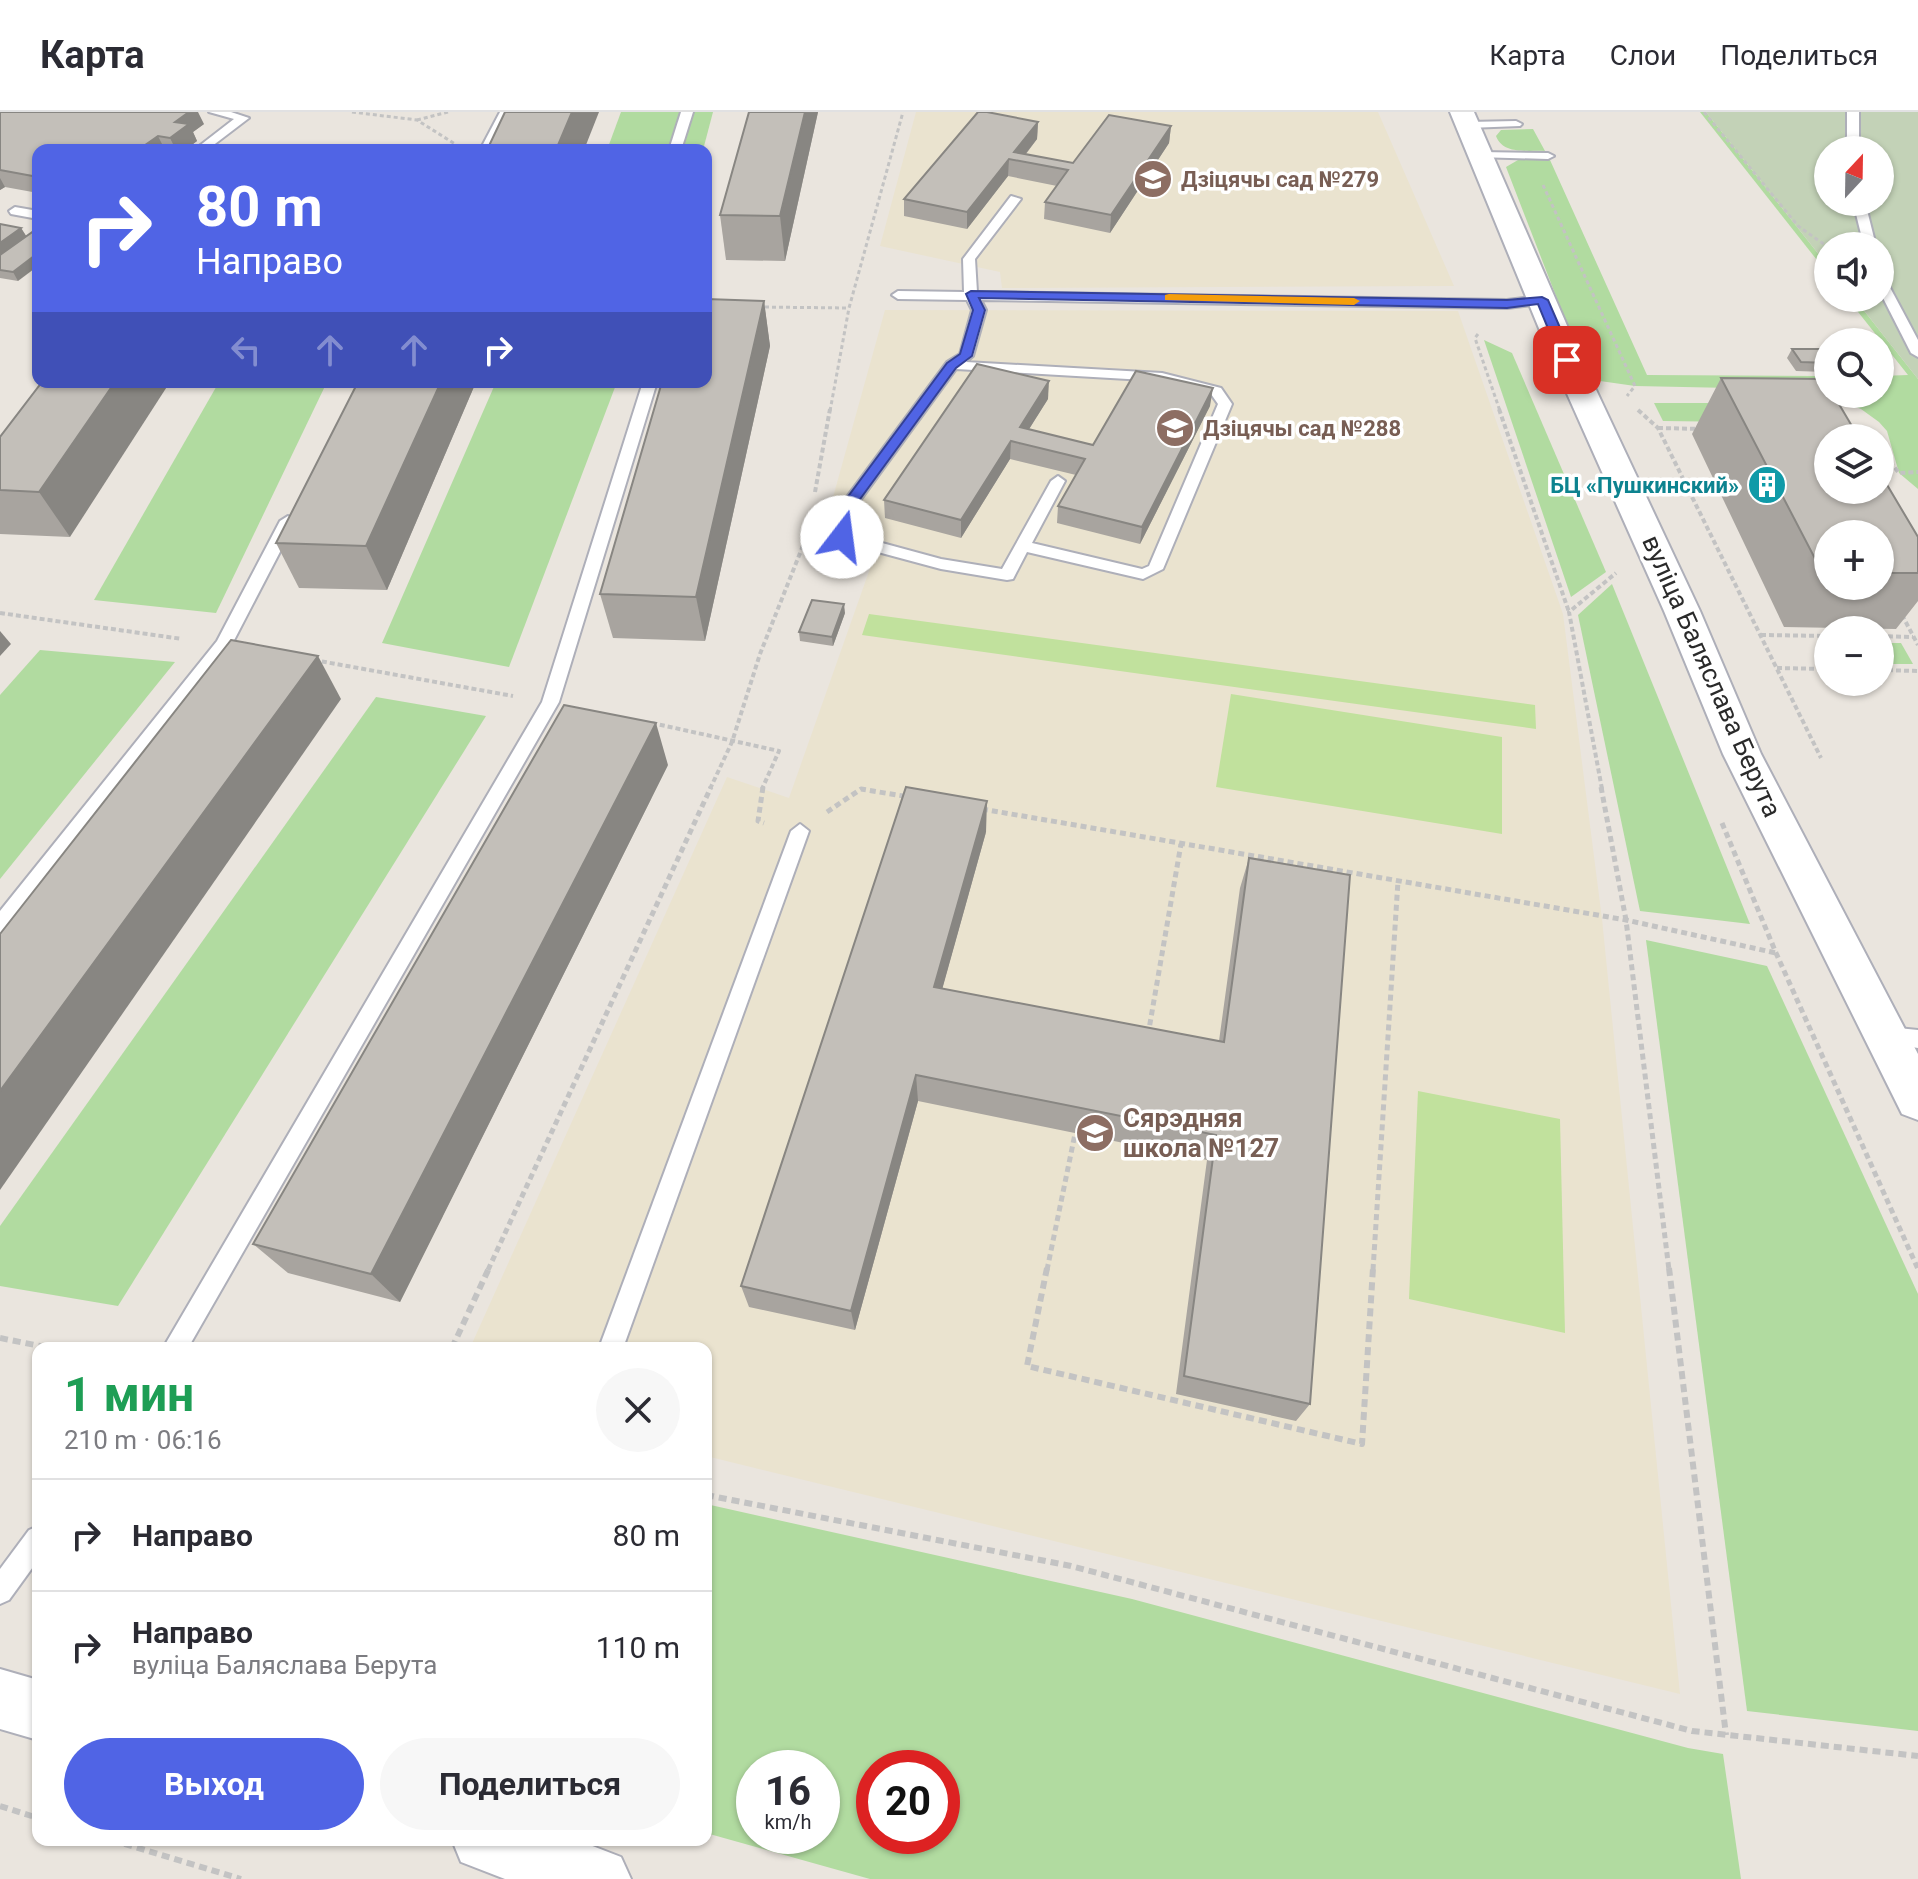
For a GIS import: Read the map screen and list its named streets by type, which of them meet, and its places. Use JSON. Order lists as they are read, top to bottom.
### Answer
{
  "streets": {
    "street": ["вуліца Баляслава Берута"]
  },
  "places": {
    "school or university": ["Дзіцячы сад №279", "Дзіцячы сад №288", "Сярэдняя школа №127"],
    "building": ["БЦ «Пушкинский»"]
  },
  "north": "top",
  "page": {
    "header": "Карта",
    "nav": ["Карта", "Слои", "Поделиться"],
    "map_buttons": ["+", "−"],
    "turn": ["80 m", "Направо"],
    "heading": ["1 мин", "210 m · 06:16"],
    "list": [
      {
        "name": "Направо",
        "value": "80 m"
      },
      {
        "name": "Направо",
        "note": "вуліца Баляслава Берута",
        "value": "110 m"
      }
    ],
    "buttons": ["Выход", "Поделиться"],
    "speed": "16 km/h",
    "limit": "20"
  }
}
